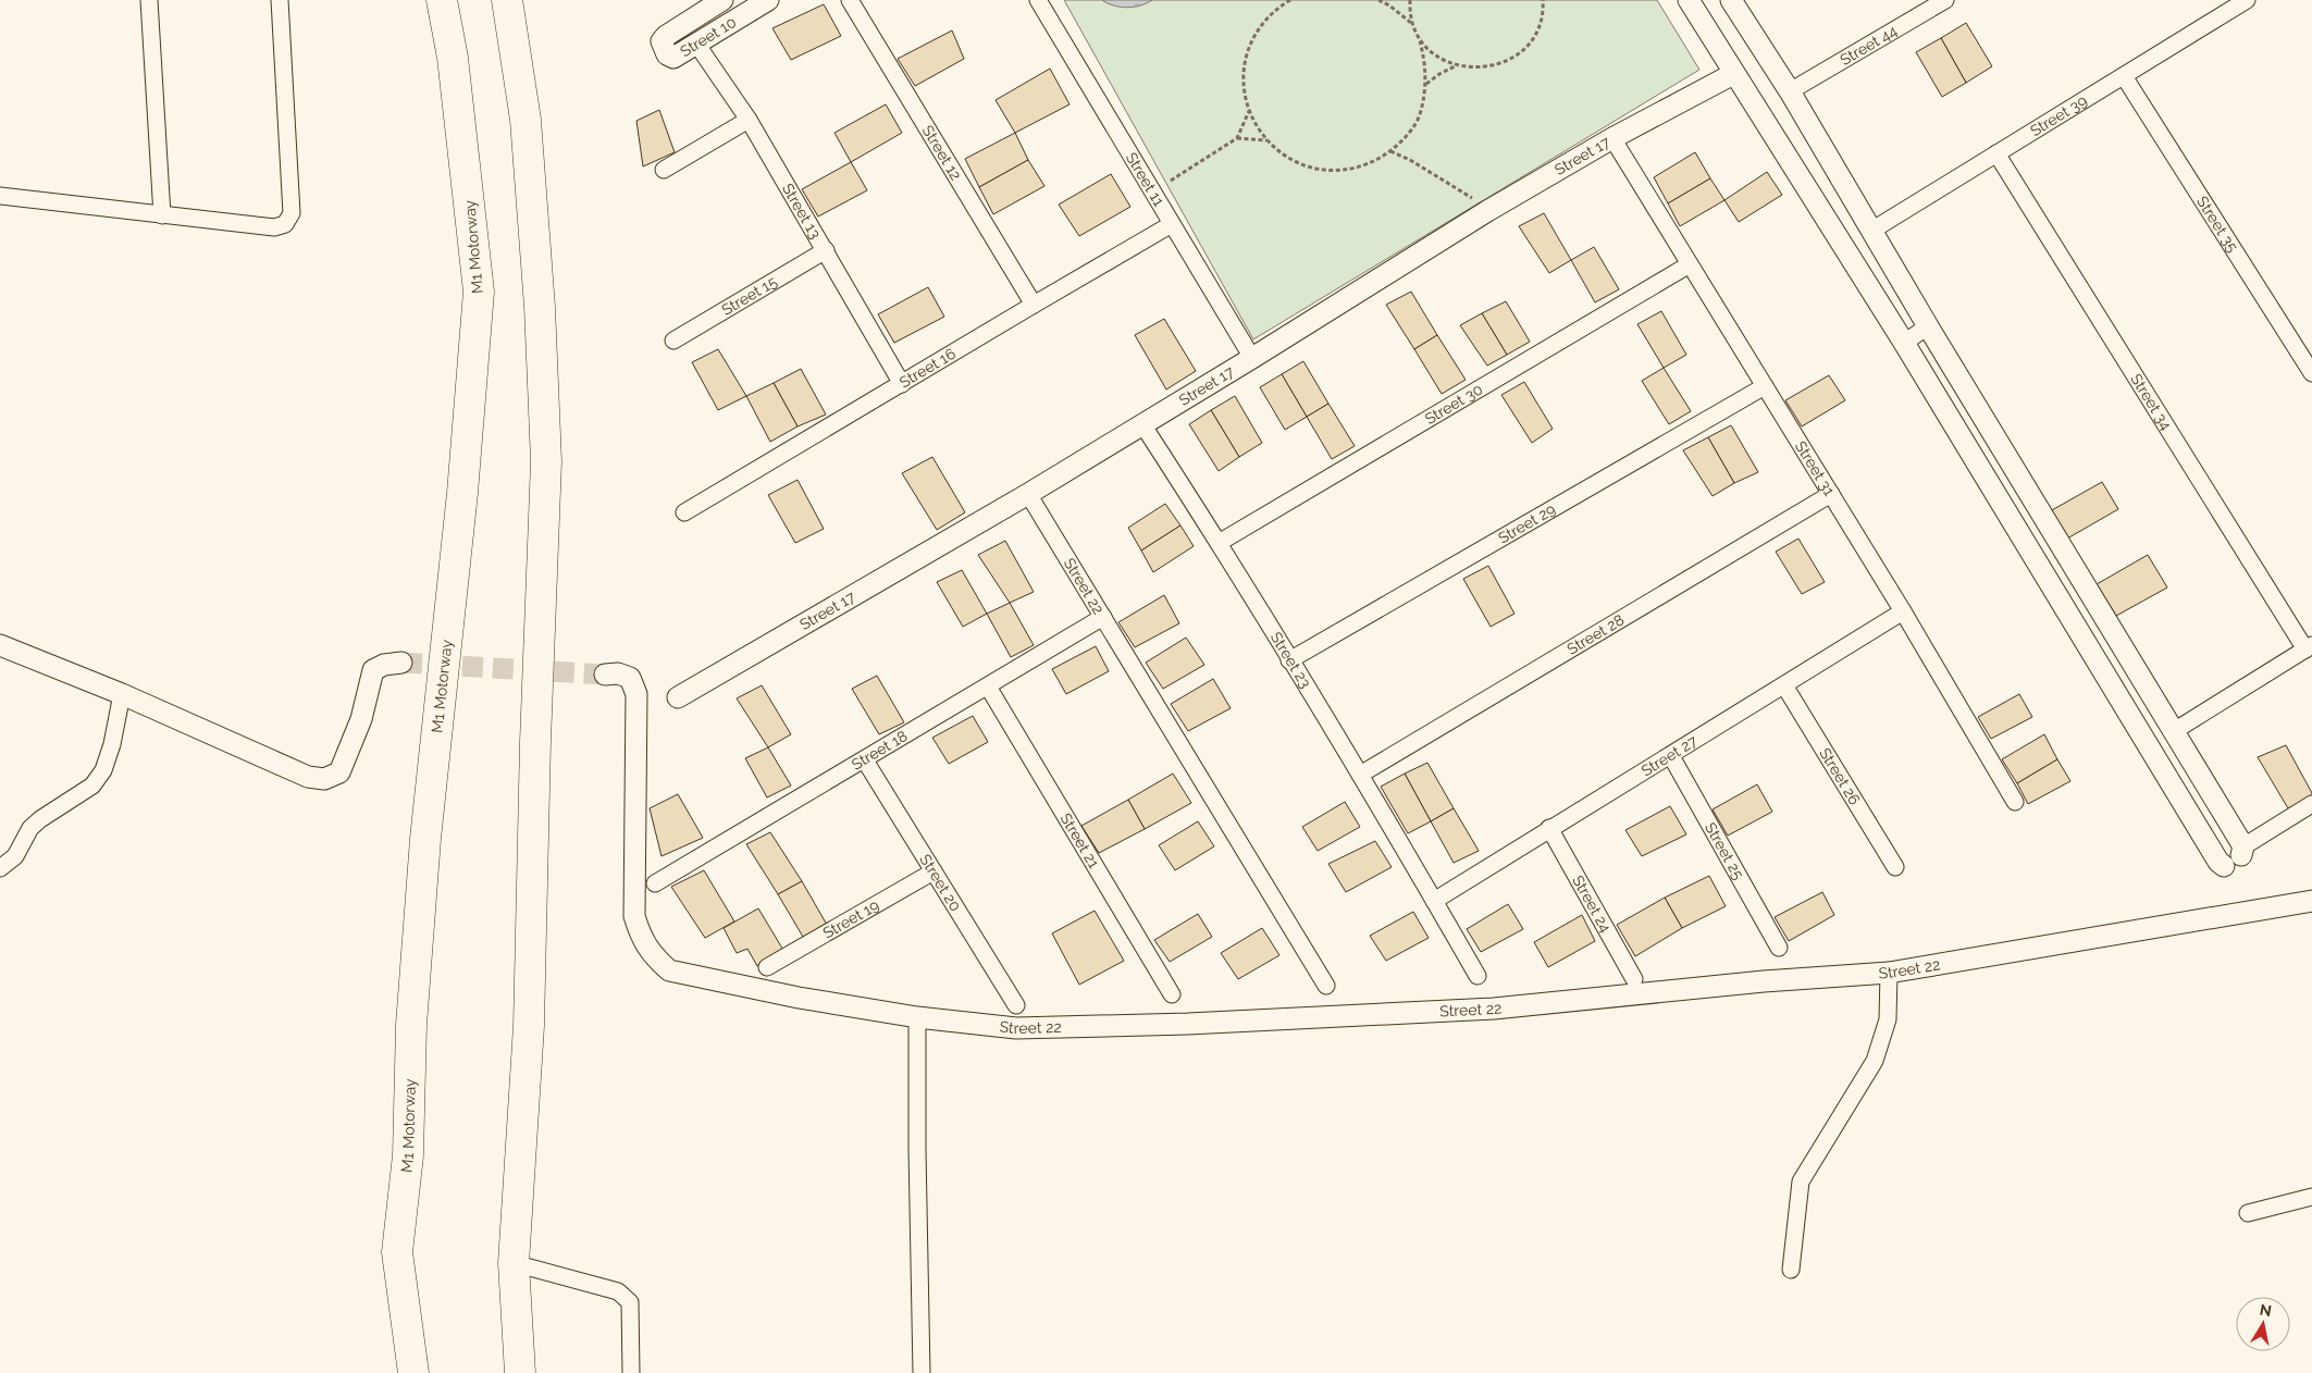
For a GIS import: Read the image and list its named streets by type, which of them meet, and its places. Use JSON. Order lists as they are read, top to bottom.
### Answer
{
  "streets": {
    "highway": ["M1 Motorway"],
    "street": [
      "Street 10",
      "Street 44",
      "Street 39",
      "Street 12",
      "Street 17",
      "Street 11",
      "Street 13",
      "Street 35",
      "Street 15",
      "Street 16",
      "Street 34",
      "Street 30",
      "Street 31",
      "Street 29",
      "Street 22",
      "Street 28",
      "Street 23",
      "Street 18",
      "Street 27",
      "Street 26",
      "Street 21",
      "Street 25",
      "Street 20",
      "Street 24",
      "Street 19"
    ]
  },
  "crossings": [
    ["Street 10", "Street 13"],
    ["Street 39", "Street 35"],
    ["Street 39", "Street 34"],
    ["Street 12", "Street 16"],
    ["Street 17", "Street 11"],
    ["Street 17", "Street 31"],
    ["Street 17", "Street 22"],
    ["Street 17", "Street 23"],
    ["Street 11", "Street 16"],
    ["Street 13", "Street 15"],
    ["Street 13", "Street 16"],
    ["Street 30", "Street 31"],
    ["Street 30", "Street 23"],
    ["Street 31", "Street 29"],
    ["Street 31", "Street 28"],
    ["Street 31", "Street 27"],
    ["Street 29", "Street 23"],
    ["Street 22", "Street 18"],
    ["Street 28", "Street 23"],
    ["Street 23", "Street 27"],
    ["Street 18", "Street 21"],
    ["Street 18", "Street 20"],
    ["Street 27", "Street 26"],
    ["Street 27", "Street 25"],
    ["Street 27", "Street 24"],
    ["Street 20", "Street 19"]
  ],
  "north": "top"
}
